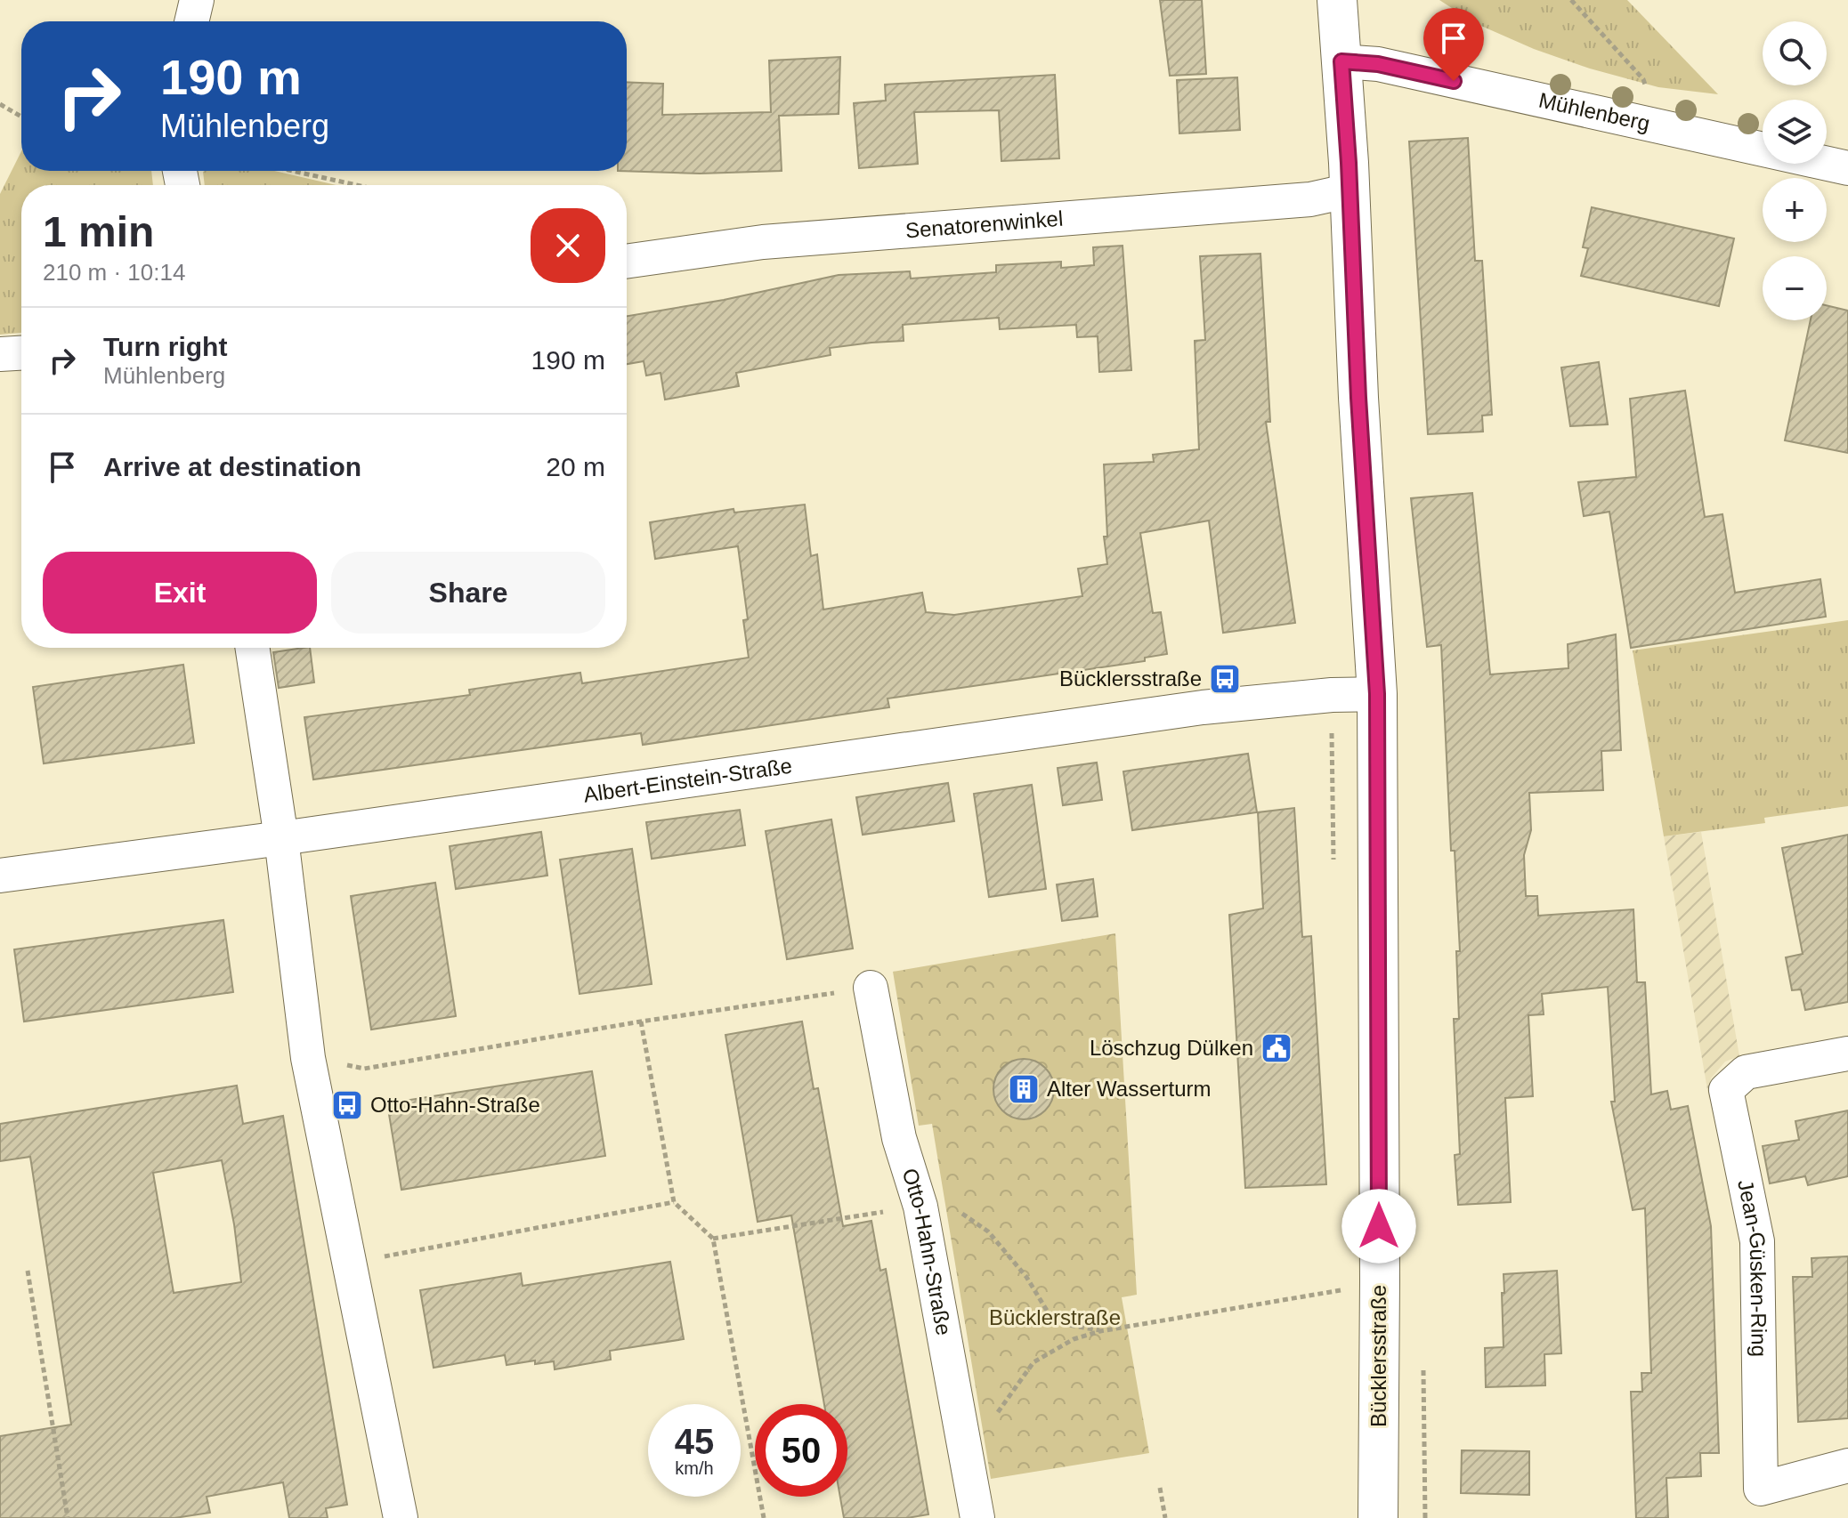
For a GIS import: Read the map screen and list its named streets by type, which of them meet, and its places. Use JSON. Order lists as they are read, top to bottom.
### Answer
{
  "streets": {
    "main road": ["Bücklersstraße"],
    "street": [
      "Mühlenberg",
      "Senatorenwinkel",
      "Albert-Einstein-Straße",
      "Otto-Hahn-Straße",
      "Jean-Güsken-Ring"
    ]
  },
  "crossings": [
    ["Mühlenberg", "Bücklersstraße"],
    ["Senatorenwinkel", "Bücklersstraße"],
    ["Albert-Einstein-Straße", "Bücklersstraße"]
  ],
  "parks": ["Bücklerstraße"],
  "places": {
    "bus stop": ["Bücklersstraße", "Otto-Hahn-Straße"],
    "public building": ["Löschzug Dülken"],
    "building": ["Alter Wasserturm"]
  },
  "page": {
    "map_buttons": ["+", "−"],
    "turn": ["190 m", "Mühlenberg"],
    "heading": ["1 min", "210 m · 10:14"],
    "list": [
      {
        "name": "Turn right",
        "note": "Mühlenberg",
        "value": "190 m"
      },
      {
        "name": "Arrive at destination",
        "value": "20 m"
      }
    ],
    "buttons": ["Exit", "Share"],
    "speed": "45 km/h",
    "limit": "50"
  }
}
